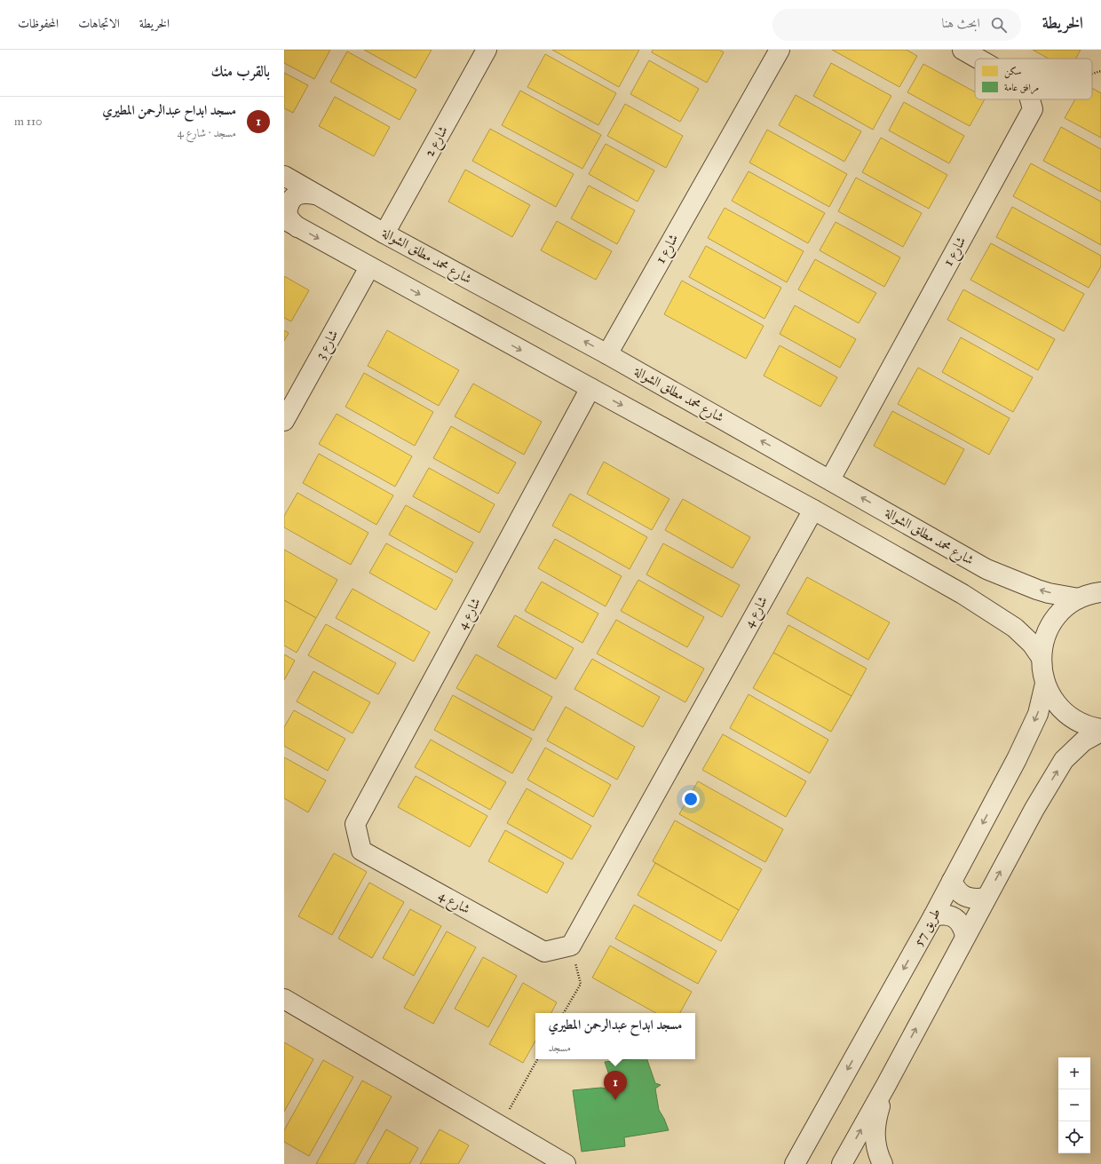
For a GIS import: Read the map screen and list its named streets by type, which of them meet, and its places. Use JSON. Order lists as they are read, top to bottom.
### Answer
{
  "streets": {
    "street": [
      "شارع 2",
      "شارع 1",
      "شارع محمد مطلق الشوالة",
      "شارع 3",
      "شارع 4",
      "طريق 57"
    ]
  },
  "crossings": [
    ["شارع 2", "شارع محمد مطلق الشوالة"],
    ["شارع 1", "شارع محمد مطلق الشوالة"]
  ],
  "legend": ["سكن", "مرافق عامة"],
  "page": {
    "header": "الخريطة",
    "search": "ابحث هنا",
    "nav": ["الخريطة", "الاتجاهات", "المحفوظات"],
    "heading": "بالقرب منك",
    "list": [
      {
        "mark": "1",
        "name": "مسجد ابداح عبدالرحمن المطيري",
        "note": "مسجد · شارع 4",
        "value": "110 m"
      }
    ],
    "popup": ["مسجد ابداح عبدالرحمن المطيري", "مسجد"],
    "map_buttons": ["+", "−"],
    "pins": "1"
  }
}
